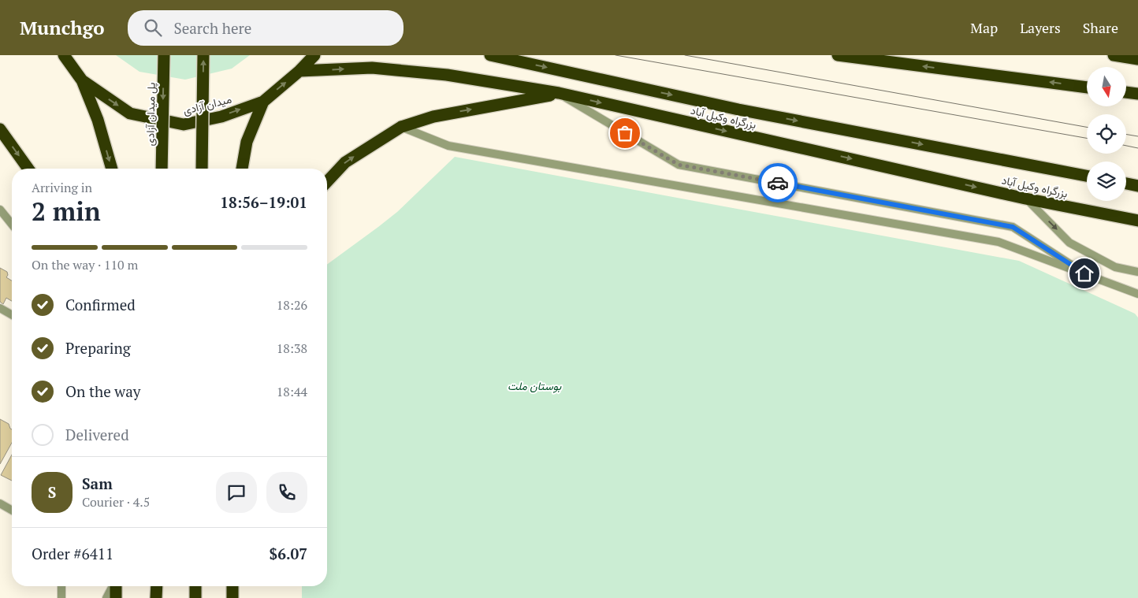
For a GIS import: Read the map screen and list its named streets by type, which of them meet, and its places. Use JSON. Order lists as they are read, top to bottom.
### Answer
{
  "streets": {
    "highway": ["میدان آزادی", "پل میدان آزادی", "بزرگراه وکیل آباد"]
  },
  "crossings": [
    ["میدان آزادی", "بزرگراه وکیل آباد"]
  ],
  "one_way": ["میدان آزادی"],
  "parks": ["بوستان ملت"],
  "north": "bottom",
  "page": {
    "header": "Munchgo",
    "search": "Search here",
    "nav": ["Map", "Layers", "Share"],
    "heading": ["2 min", "Arriving in", "18:56–19:01"],
    "panel": [
      "Sam",
      "Courier · 4.5",
      "Order #6411",
      "$6.07"
    ],
    "bar": "On the way · 110 m",
    "list": [
      ["Confirmed", "18:26"],
      ["Preparing", "18:38"],
      ["On the way", "18:44"],
      "Delivered"
    ],
    "round": "S"
  }
}
